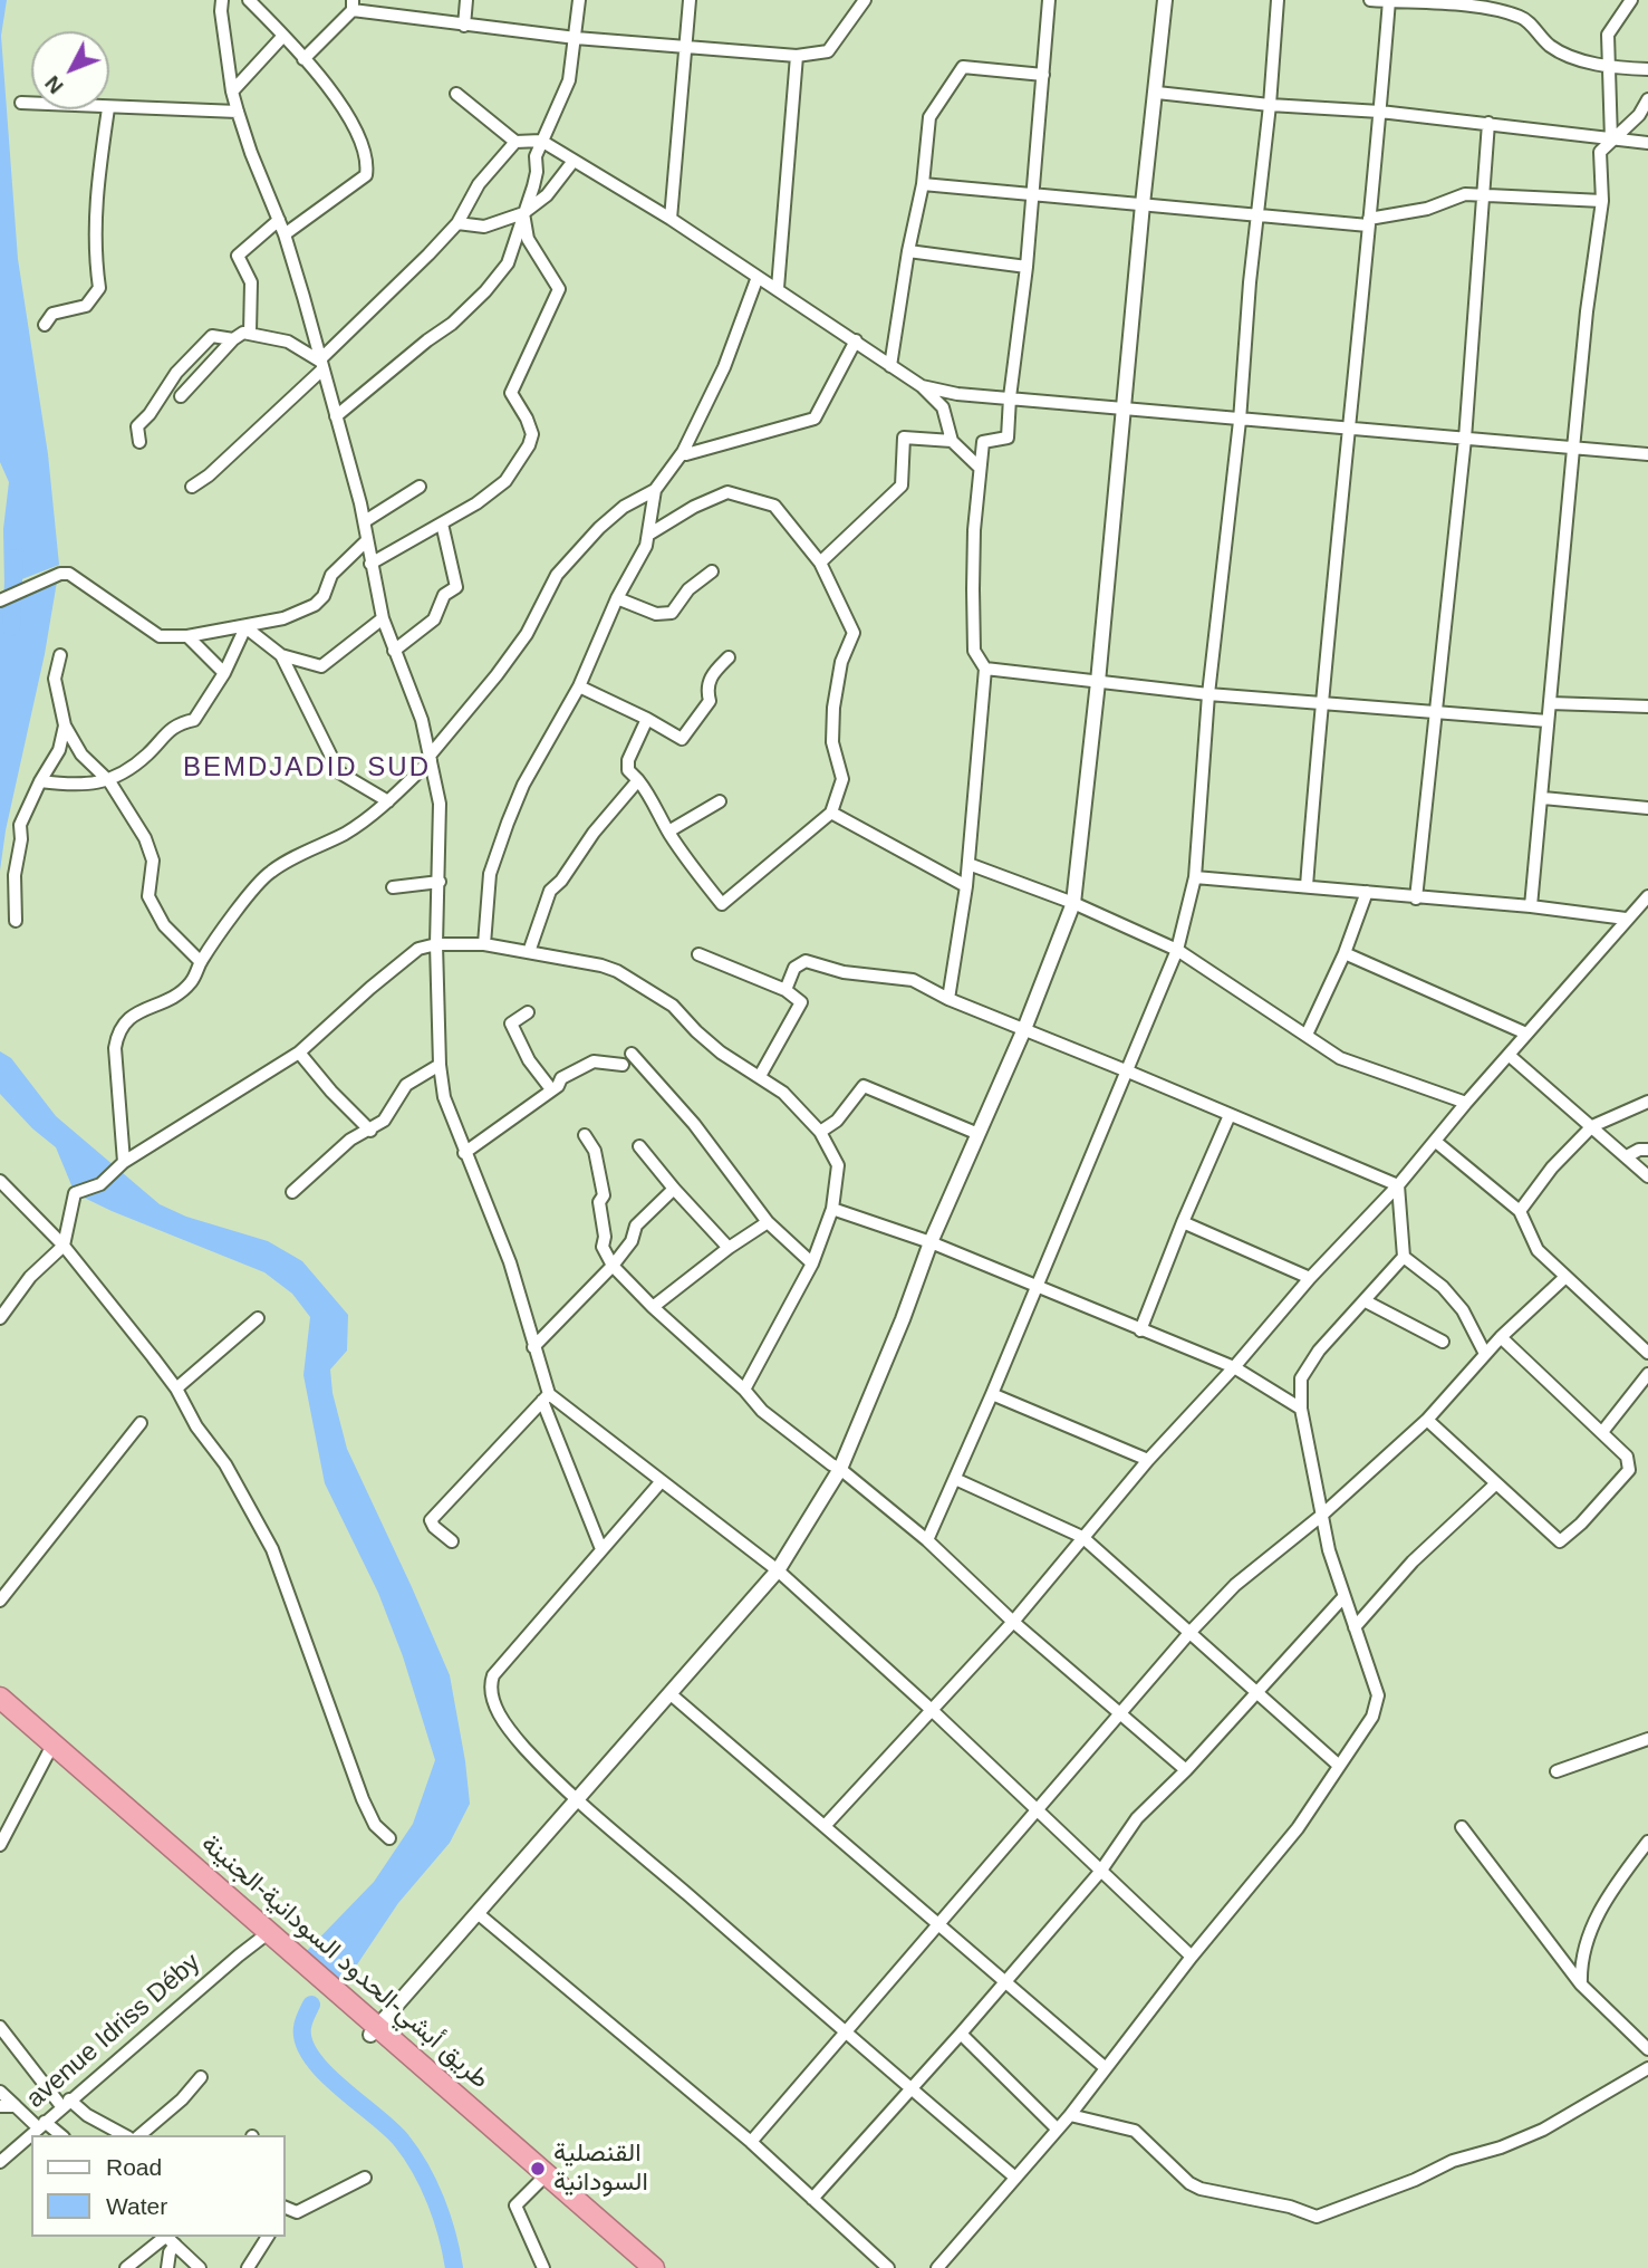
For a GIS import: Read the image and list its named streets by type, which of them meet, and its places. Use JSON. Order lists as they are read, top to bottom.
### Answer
{
  "streets": {
    "highway": ["طريق أبشي-الحدود السودانية-الجنينة"],
    "street": ["avenue Idriss Déby"]
  },
  "crossings": [
    ["طريق أبشي-الحدود السودانية-الجنينة", "avenue Idriss Déby"]
  ],
  "districts": ["BEMDJADID SUD"],
  "places": ["القنصلية السودانية"],
  "legend": ["Road", "Water"],
  "north": "bottom left"
}
